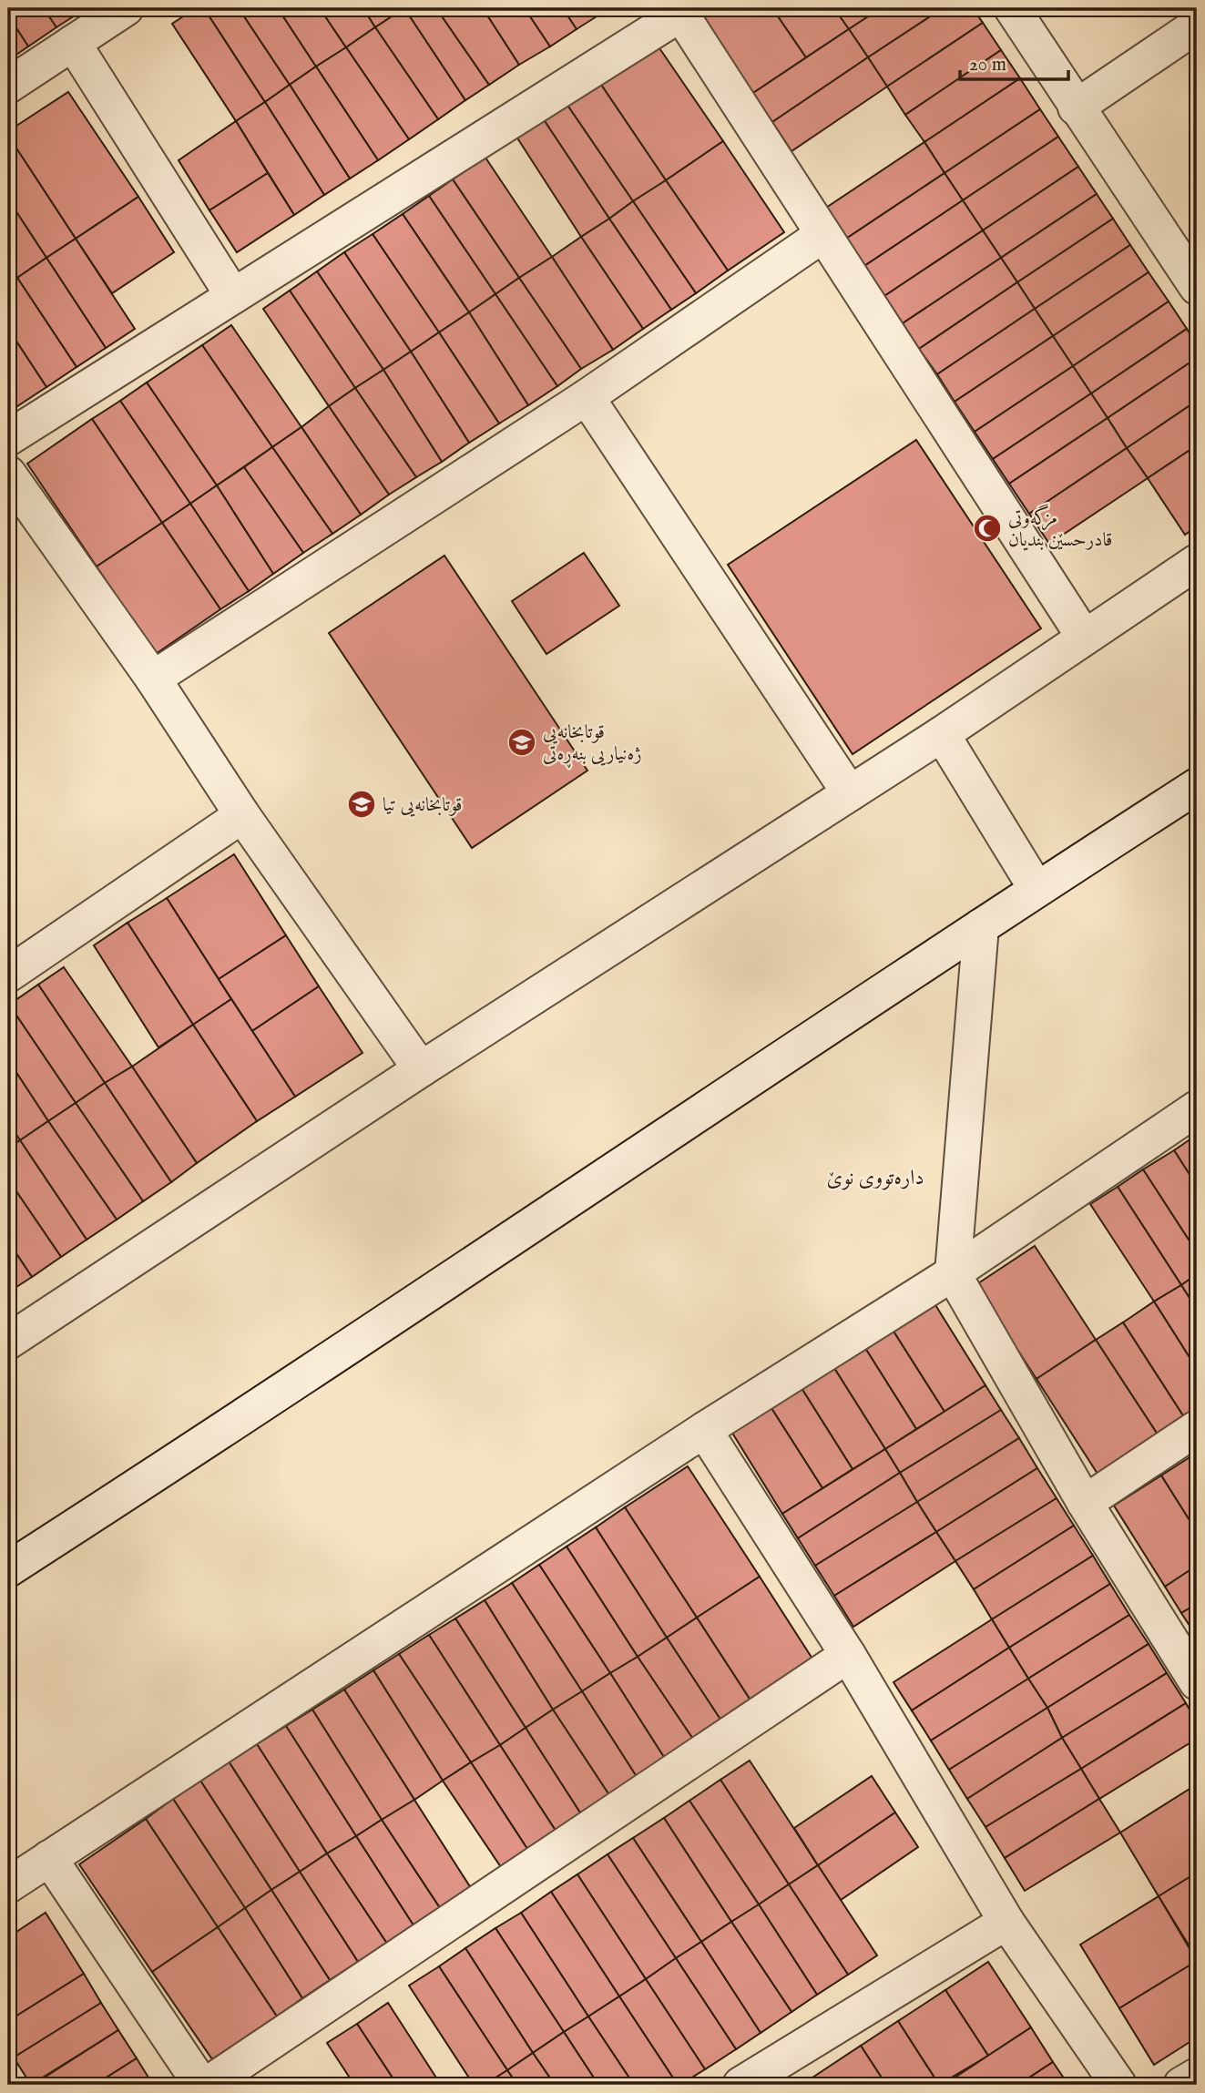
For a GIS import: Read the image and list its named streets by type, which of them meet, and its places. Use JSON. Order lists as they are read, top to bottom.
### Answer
{
  "districts": ["دارەتووی نوێ"],
  "places": {
    "mosque": ["مزگەوتی قادرحسێن بندیان"],
    "school or university": ["قوتابخانەیی ژەنیاریی بنەڕەتی", "قوتابخانەیی تیا"]
  },
  "scale_bar": "20 m"
}
